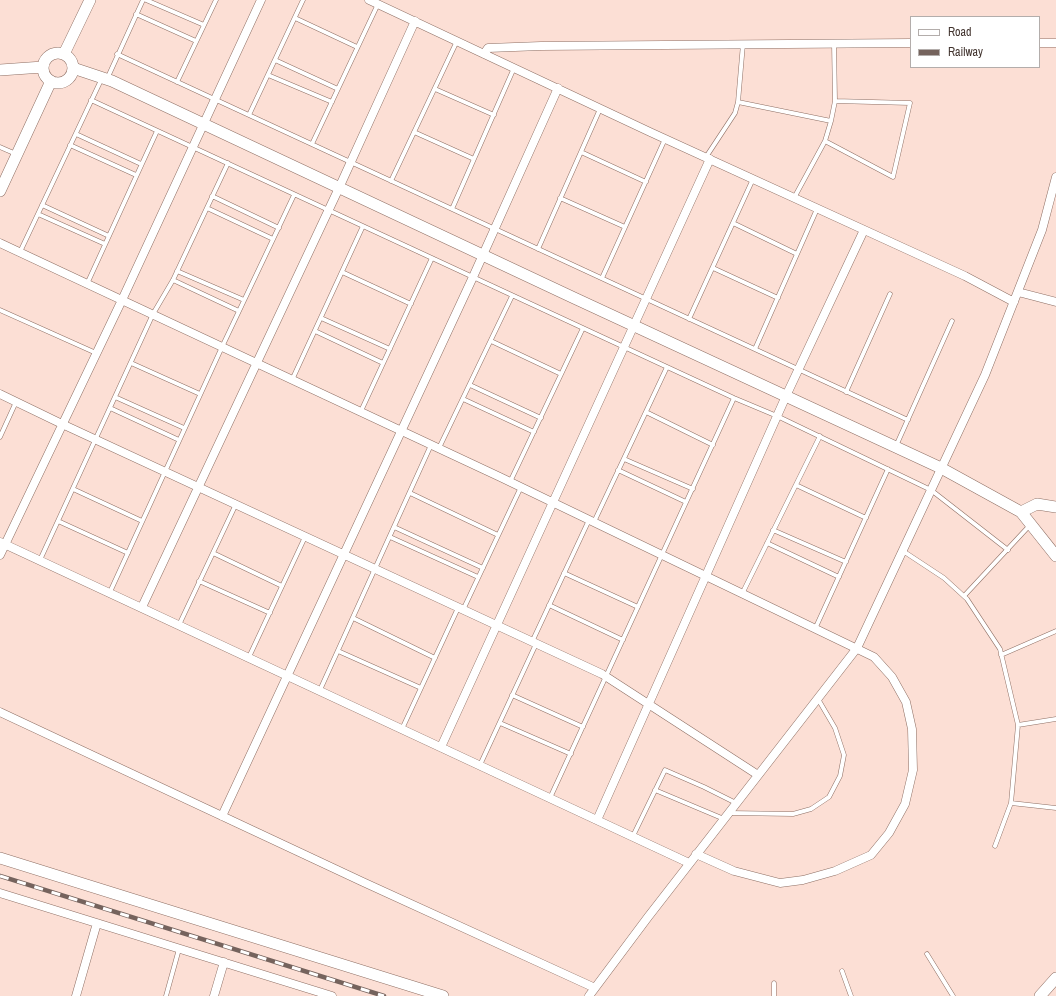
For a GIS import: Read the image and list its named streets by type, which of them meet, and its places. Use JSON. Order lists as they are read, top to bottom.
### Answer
{
  "legend": ["Road", "Railway"]
}
